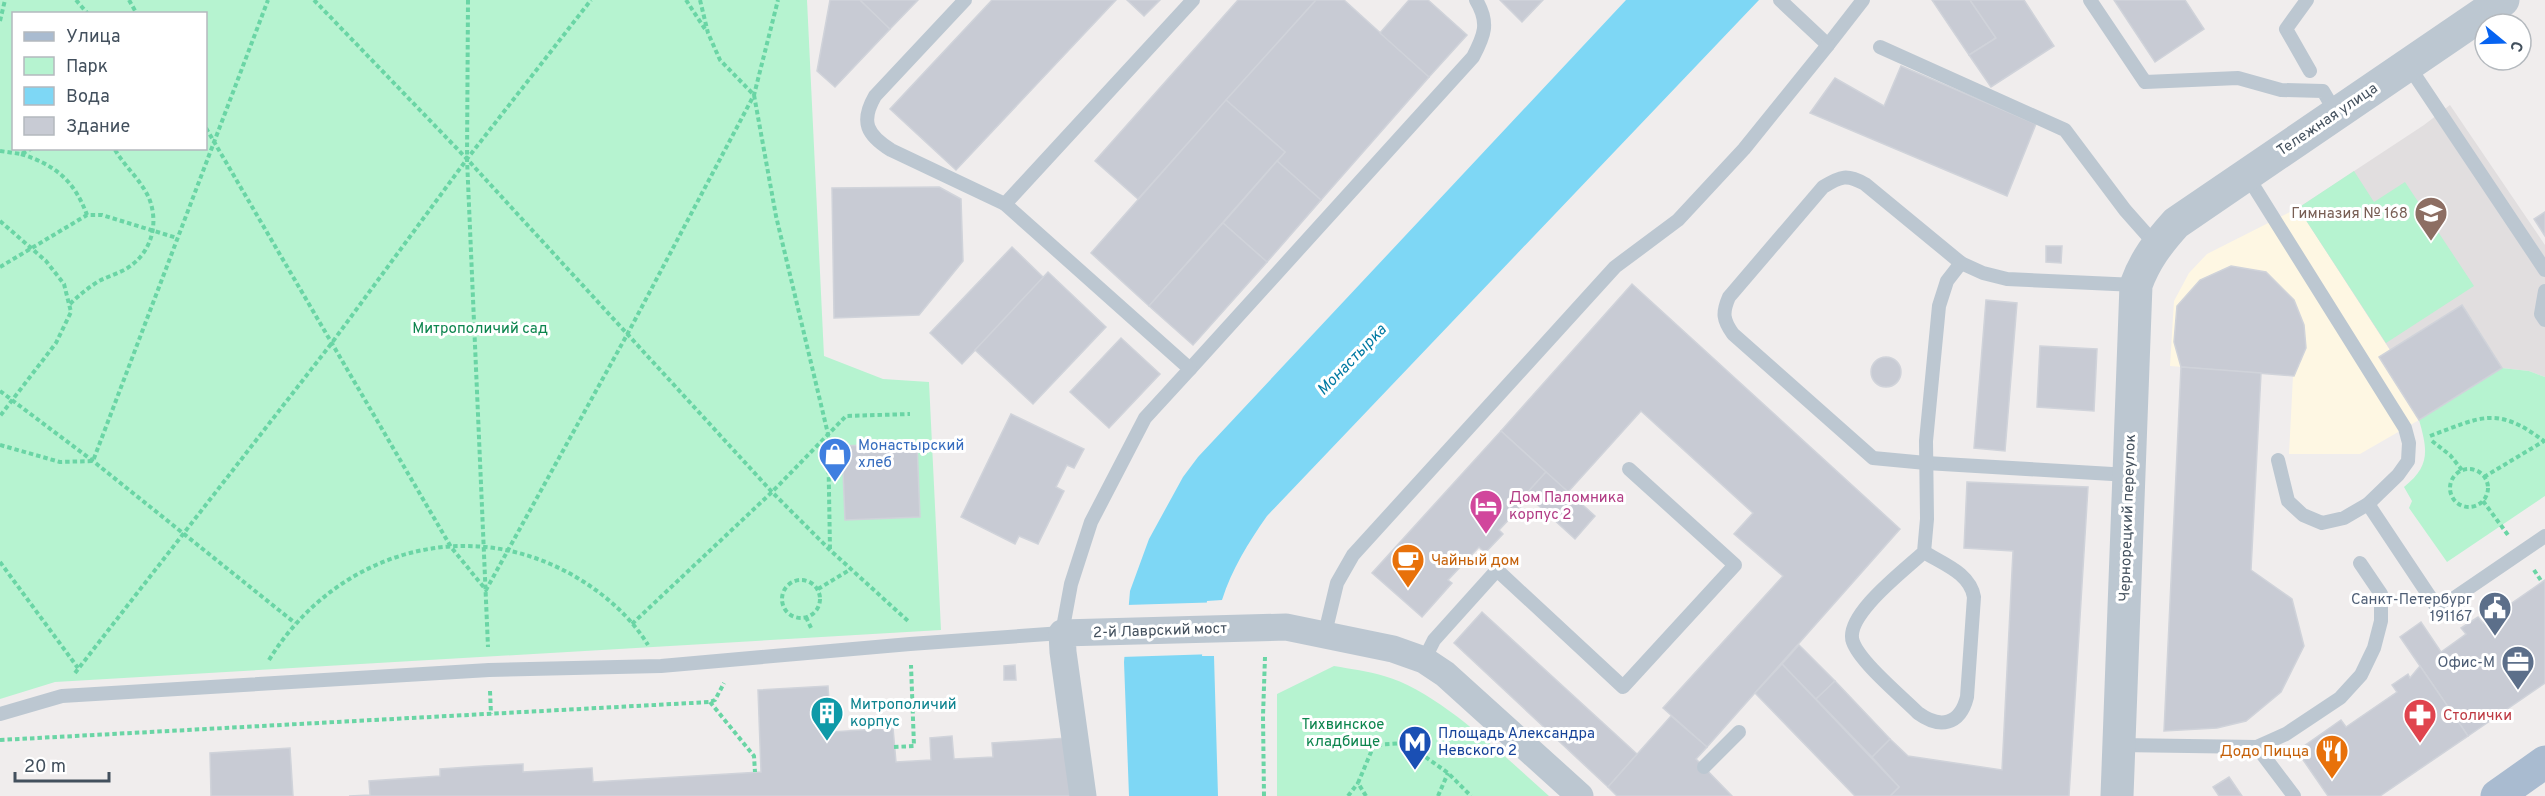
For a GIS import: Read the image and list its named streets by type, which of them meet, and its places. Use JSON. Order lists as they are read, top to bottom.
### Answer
{
  "streets": {
    "street": ["Тележная улица", "Чернорецкий переулок", "2-й Лаврский мост"]
  },
  "crossings": [
    ["Тележная улица", "Чернорецкий переулок"]
  ],
  "water": ["Монастырка"],
  "parks": ["Митрополичий сад", "Тихвинское кладбище"],
  "places": {
    "school or university": ["Гимназия № 168"],
    "shop": ["Монастырский хлеб"],
    "hotel": ["Дом Паломника корпус 2"],
    "cafe": ["Чайный дом"],
    "public building": ["Санкт-Петербург 191167"],
    "office": ["Офис-М"],
    "building": ["Митрополичий корпус"],
    "pharmacy": ["Столички"],
    "metro station": ["Площадь Александра Невского 2"],
    "restaurant": ["Додо Пицца"]
  },
  "legend": [
    "Улица",
    "Парк",
    "Вода",
    "Здание"
  ],
  "scale_bar": "20 m",
  "north": "right"
}
